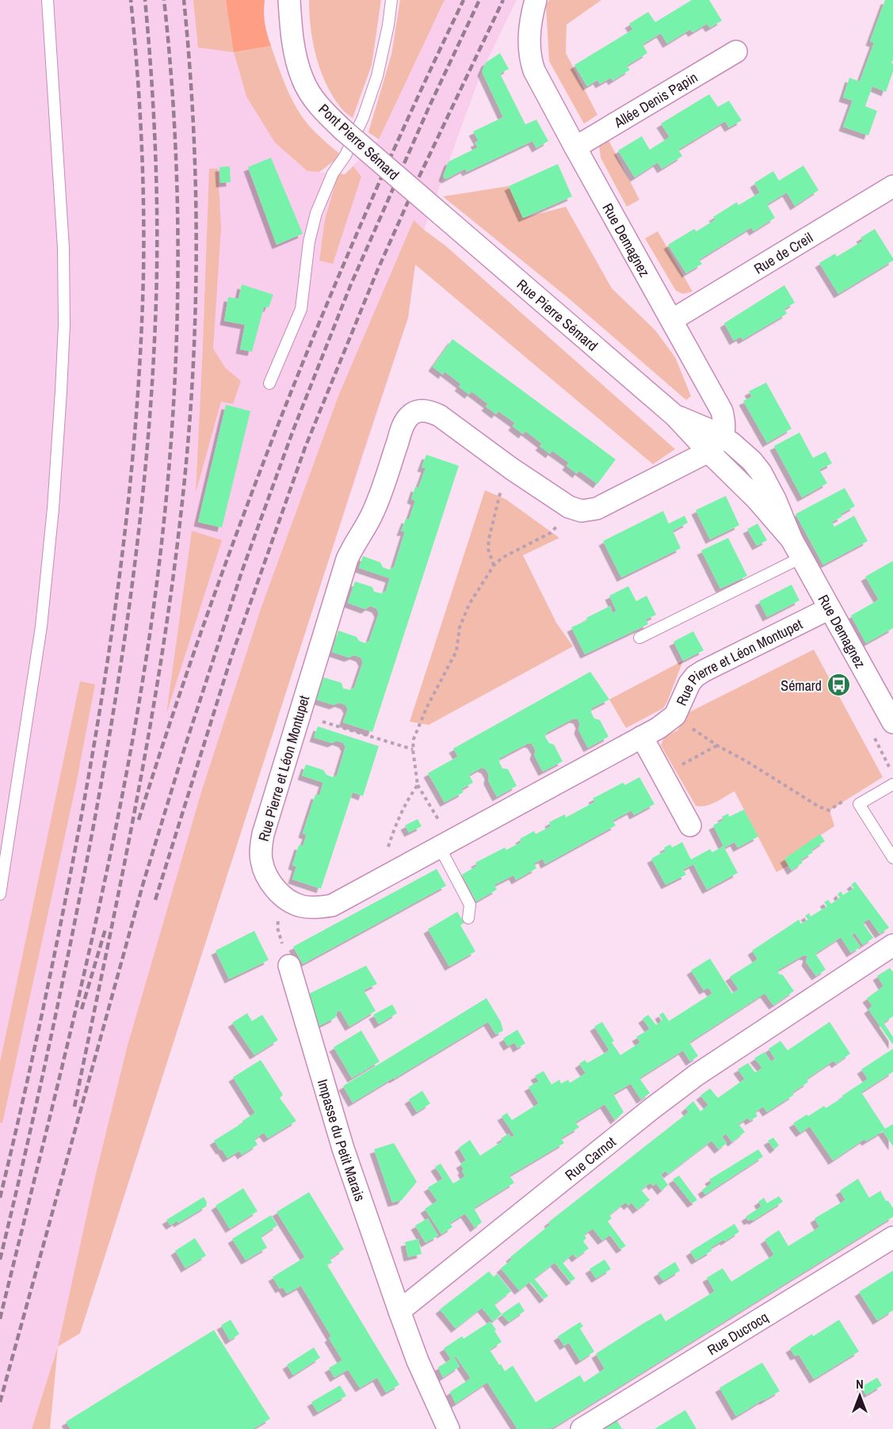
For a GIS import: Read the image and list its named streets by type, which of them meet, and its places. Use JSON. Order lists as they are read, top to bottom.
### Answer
{
  "streets": {
    "street": [
      "Allée Denis Papin",
      "Pont Pierre Sémard",
      "Rue Demagnez",
      "Rue de Creil",
      "Rue Pierre Sémard",
      "Rue Pierre et Léon Montupet",
      "Impasse du Petit Marais",
      "Rue Carnot",
      "Rue Ducrocq"
    ]
  },
  "crossings": [
    ["Allée Denis Papin", "Rue Demagnez"],
    ["Pont Pierre Sémard", "Rue Pierre Sémard"],
    ["Rue Demagnez", "Rue de Creil"],
    ["Rue Demagnez", "Rue Pierre Sémard"],
    ["Rue Demagnez", "Rue Pierre et Léon Montupet"],
    ["Rue Pierre Sémard", "Rue Pierre et Léon Montupet"],
    ["Impasse du Petit Marais", "Rue Carnot"]
  ],
  "places": {
    "bus stop": ["Sémard"]
  },
  "north": "top"
}
